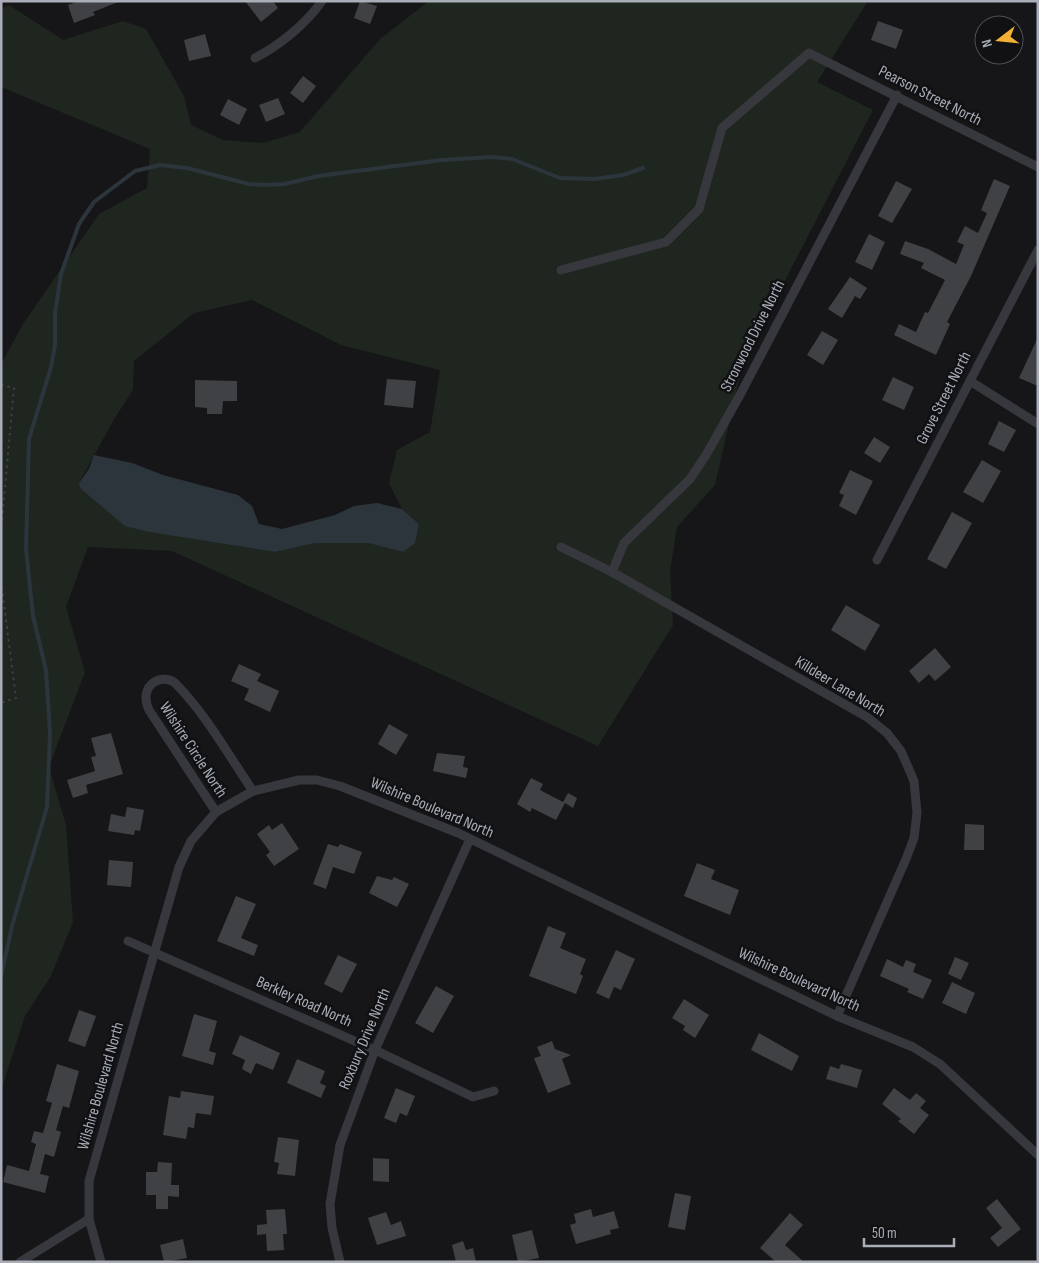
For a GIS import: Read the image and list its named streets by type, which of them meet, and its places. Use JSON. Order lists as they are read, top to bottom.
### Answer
{
  "streets": {
    "street": [
      "Pearson Street North",
      "Stronwood Drive North",
      "Grove Street North",
      "Killdeer Lane North",
      "Wilshire Circle North",
      "Wilshire Boulevard North",
      "Berkley Road North",
      "Roxbury Drive North"
    ]
  },
  "crossings": [
    ["Pearson Street North", "Stronwood Drive North"],
    ["Stronwood Drive North", "Killdeer Lane North"],
    ["Killdeer Lane North", "Wilshire Boulevard North"],
    ["Wilshire Circle North", "Wilshire Boulevard North"],
    ["Wilshire Boulevard North", "Berkley Road North"],
    ["Wilshire Boulevard North", "Roxbury Drive North"],
    ["Berkley Road North", "Roxbury Drive North"]
  ],
  "scale_bar": "50 m",
  "north": "left"
}
